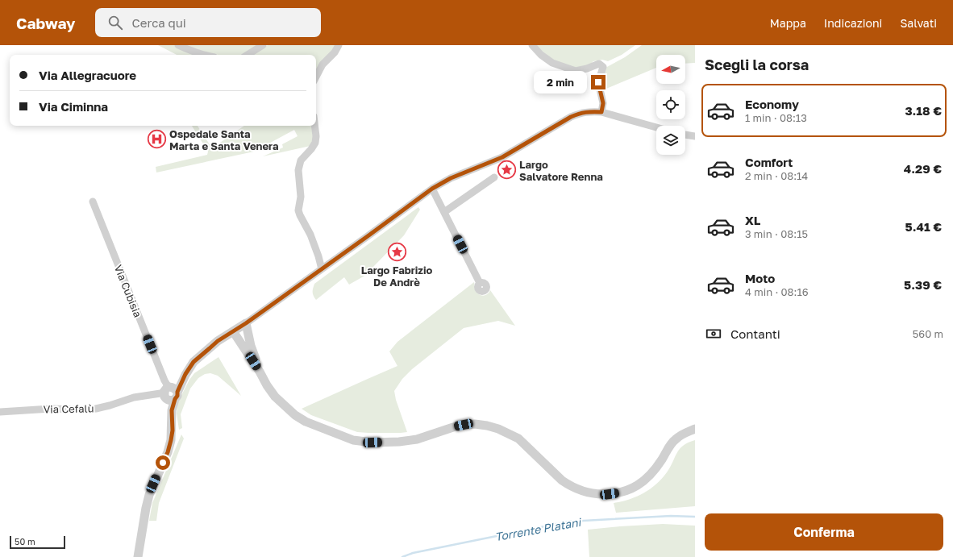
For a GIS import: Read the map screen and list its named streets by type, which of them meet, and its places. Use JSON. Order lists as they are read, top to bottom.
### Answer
{
  "streets": {
    "street": ["Via Cubisia", "Via Cefalù"]
  },
  "crossings": [
    ["Via Cubisia", "Via Cefalù"]
  ],
  "water": ["Torrente Platani"],
  "places": {
    "hospital": ["Ospedale Santa Marta e Santa Venera"],
    "place": ["Largo Salvatore Renna", "Largo Fabrizio De Andrè"]
  },
  "scale_bar": "50 m",
  "north": "left",
  "page": {
    "header": "Cabway",
    "search": "Cerca qui",
    "nav": ["Mappa", "Indicazioni", "Salvati"],
    "heading": "Scegli la corsa",
    "banner": ["Via Allegracuore", "Via Ciminna"],
    "bubble": "2 min",
    "list": [
      {
        "name": "Economy",
        "note": "1 min · 08:13",
        "value": "3.18 €"
      },
      {
        "name": "Comfort",
        "note": "2 min · 08:14",
        "value": "4.29 €"
      },
      {
        "name": "XL",
        "note": "3 min · 08:15",
        "value": "5.41 €"
      },
      {
        "name": "Moto",
        "note": "4 min · 08:16",
        "value": "5.39 €"
      }
    ],
    "pay": ["Contanti", "560 m"],
    "buttons": "Conferma",
    "scale": "50 m"
  }
}
